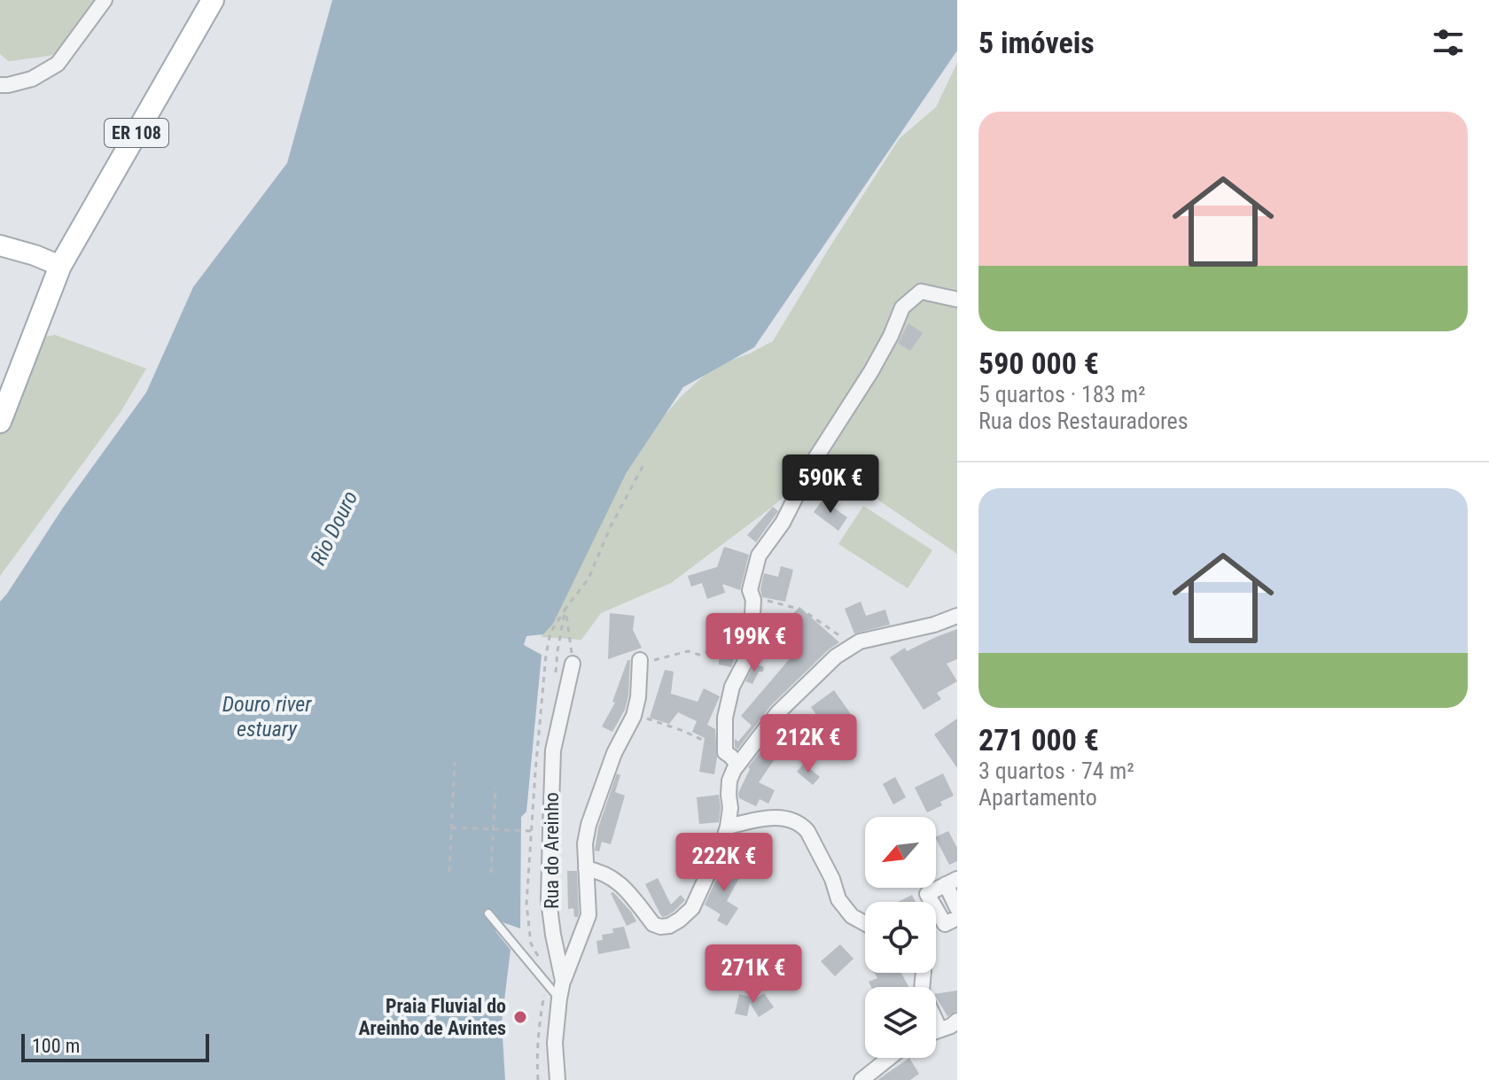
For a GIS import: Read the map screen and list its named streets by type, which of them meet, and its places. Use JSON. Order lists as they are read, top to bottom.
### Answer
{
  "streets": {
    "main road": ["ER 108"],
    "street": ["Rua do Areinho"]
  },
  "water": ["Rio Douro", "Douro river estuary"],
  "places": ["Praia Fluvial do Areinho de Avintes"],
  "scale_bar": "100 m",
  "north": "bottom left",
  "page": {
    "heading": "5 imóveis",
    "list": [
      {
        "name": "590 000 €",
        "note": "5 quartos · 183 m² · Rua dos Restauradores"
      },
      {
        "name": "271 000 €",
        "note": "3 quartos · 74 m² · Apartamento"
      }
    ],
    "price": [
      "590K €",
      "199K €",
      "212K €",
      "222K €",
      "271K €"
    ],
    "scale": "100 m"
  }
}
